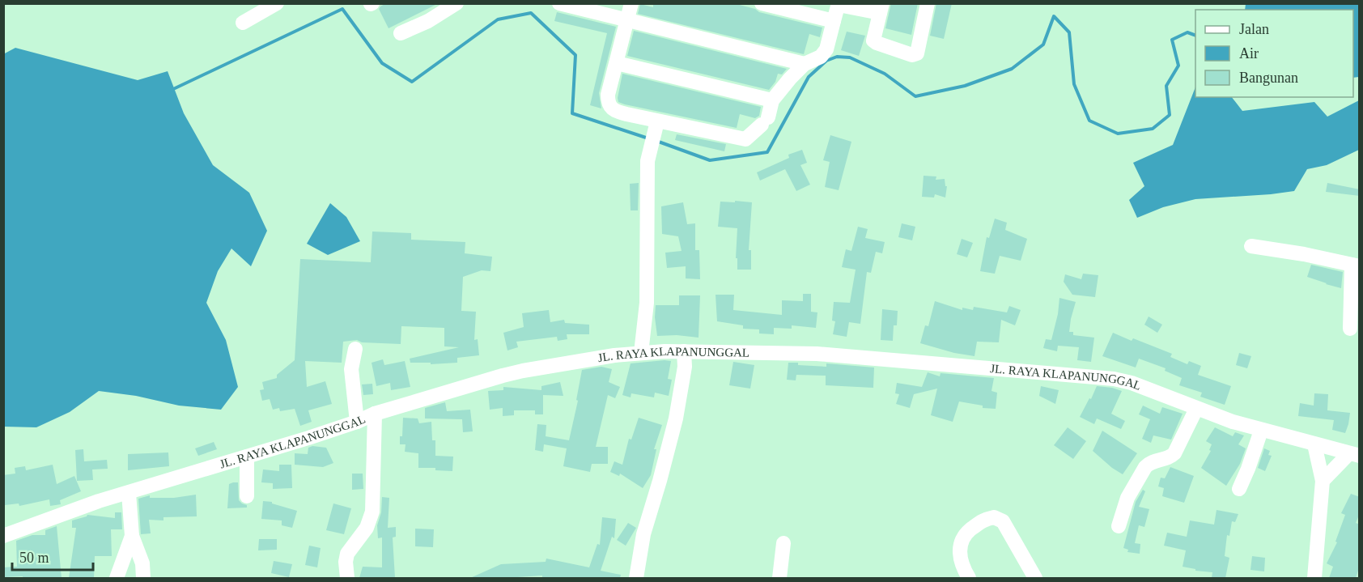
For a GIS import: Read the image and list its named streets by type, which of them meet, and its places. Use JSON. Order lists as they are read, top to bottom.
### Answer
{
  "streets": {
    "street": ["JL. RAYA KLAPANUNGGAL"]
  },
  "legend": ["Jalan", "Air", "Bangunan"],
  "scale_bar": "50 m"
}
